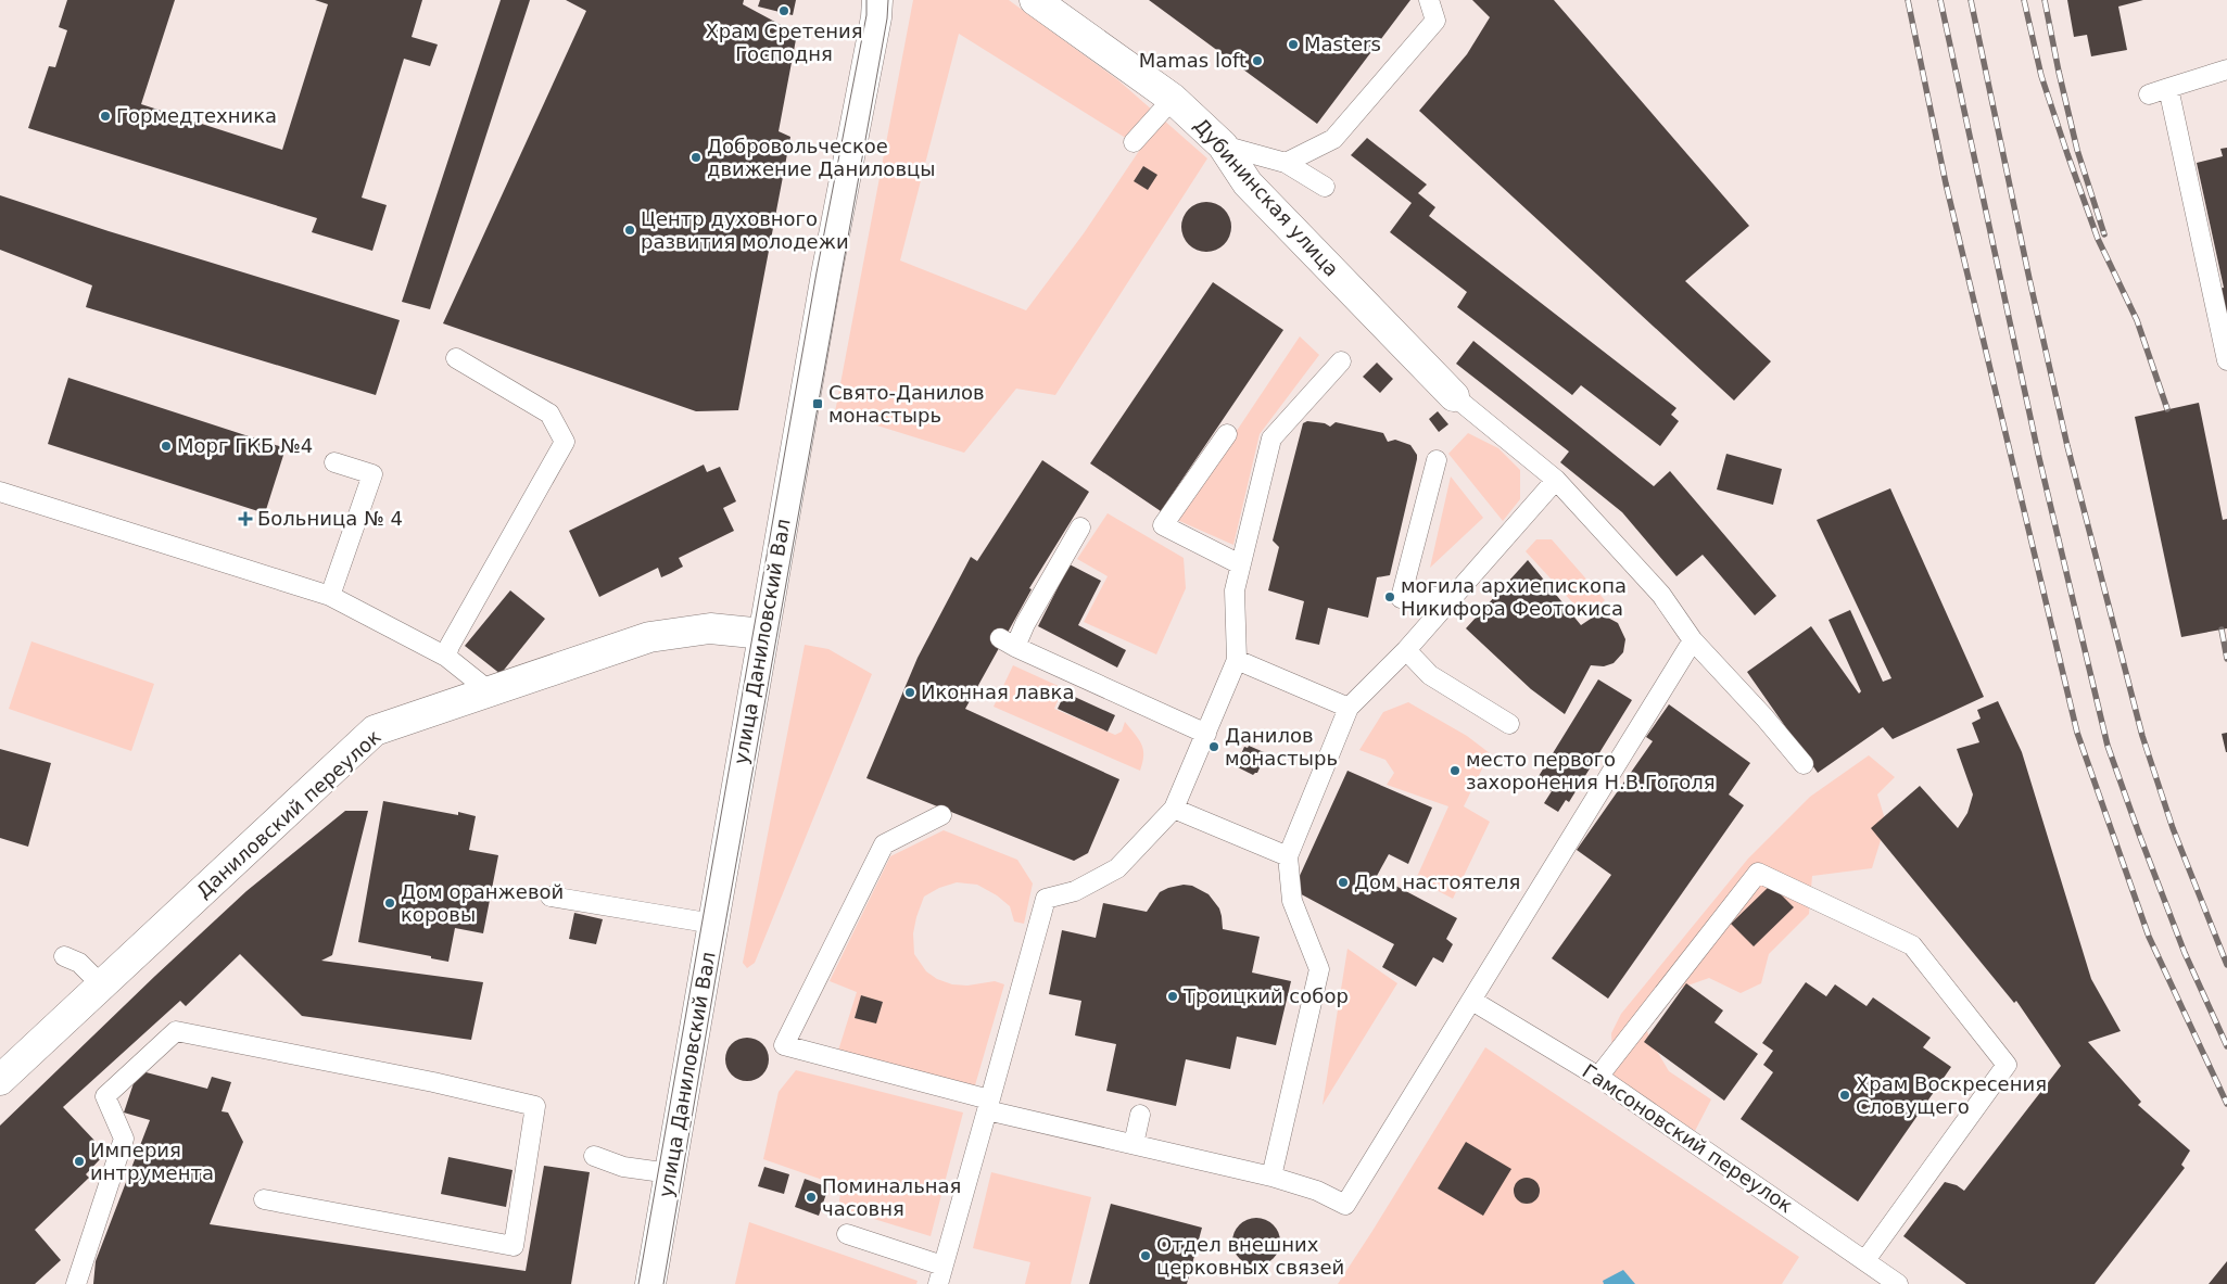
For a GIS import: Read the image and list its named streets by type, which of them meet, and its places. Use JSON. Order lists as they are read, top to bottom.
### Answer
{
  "streets": {
    "street": ["Дубининская улица", "улица Даниловский Вал", "Даниловский переулок"],
    "lane": ["Гамсоновский переулок"]
  },
  "crossings": [
    ["улица Даниловский Вал", "Даниловский переулок"]
  ],
  "places": {
    "other": [
      "Храм Сретения Господня",
      "Masters",
      "Mamas loft",
      "Гормедтехника",
      "Добровольческое движение Даниловцы",
      "Центр духовного развития молодежи",
      "Морг ГКБ №4",
      "могила архиепископа Никифора Феотокиса",
      "Иконная лавка",
      "Данилов монастырь",
      "место первого захоронения Н.В.Гоголя",
      "Дом настоятеля",
      "Дом оранжевой коровы",
      "Троицкий собор",
      "Храм Воскресения Словущего",
      "Империя интрумента",
      "Поминальная часовня",
      "Отдел внешних церковных связей"
    ],
    "transit": ["Свято-Данилов монастырь"],
    "health": ["Больница № 4"]
  }
}
